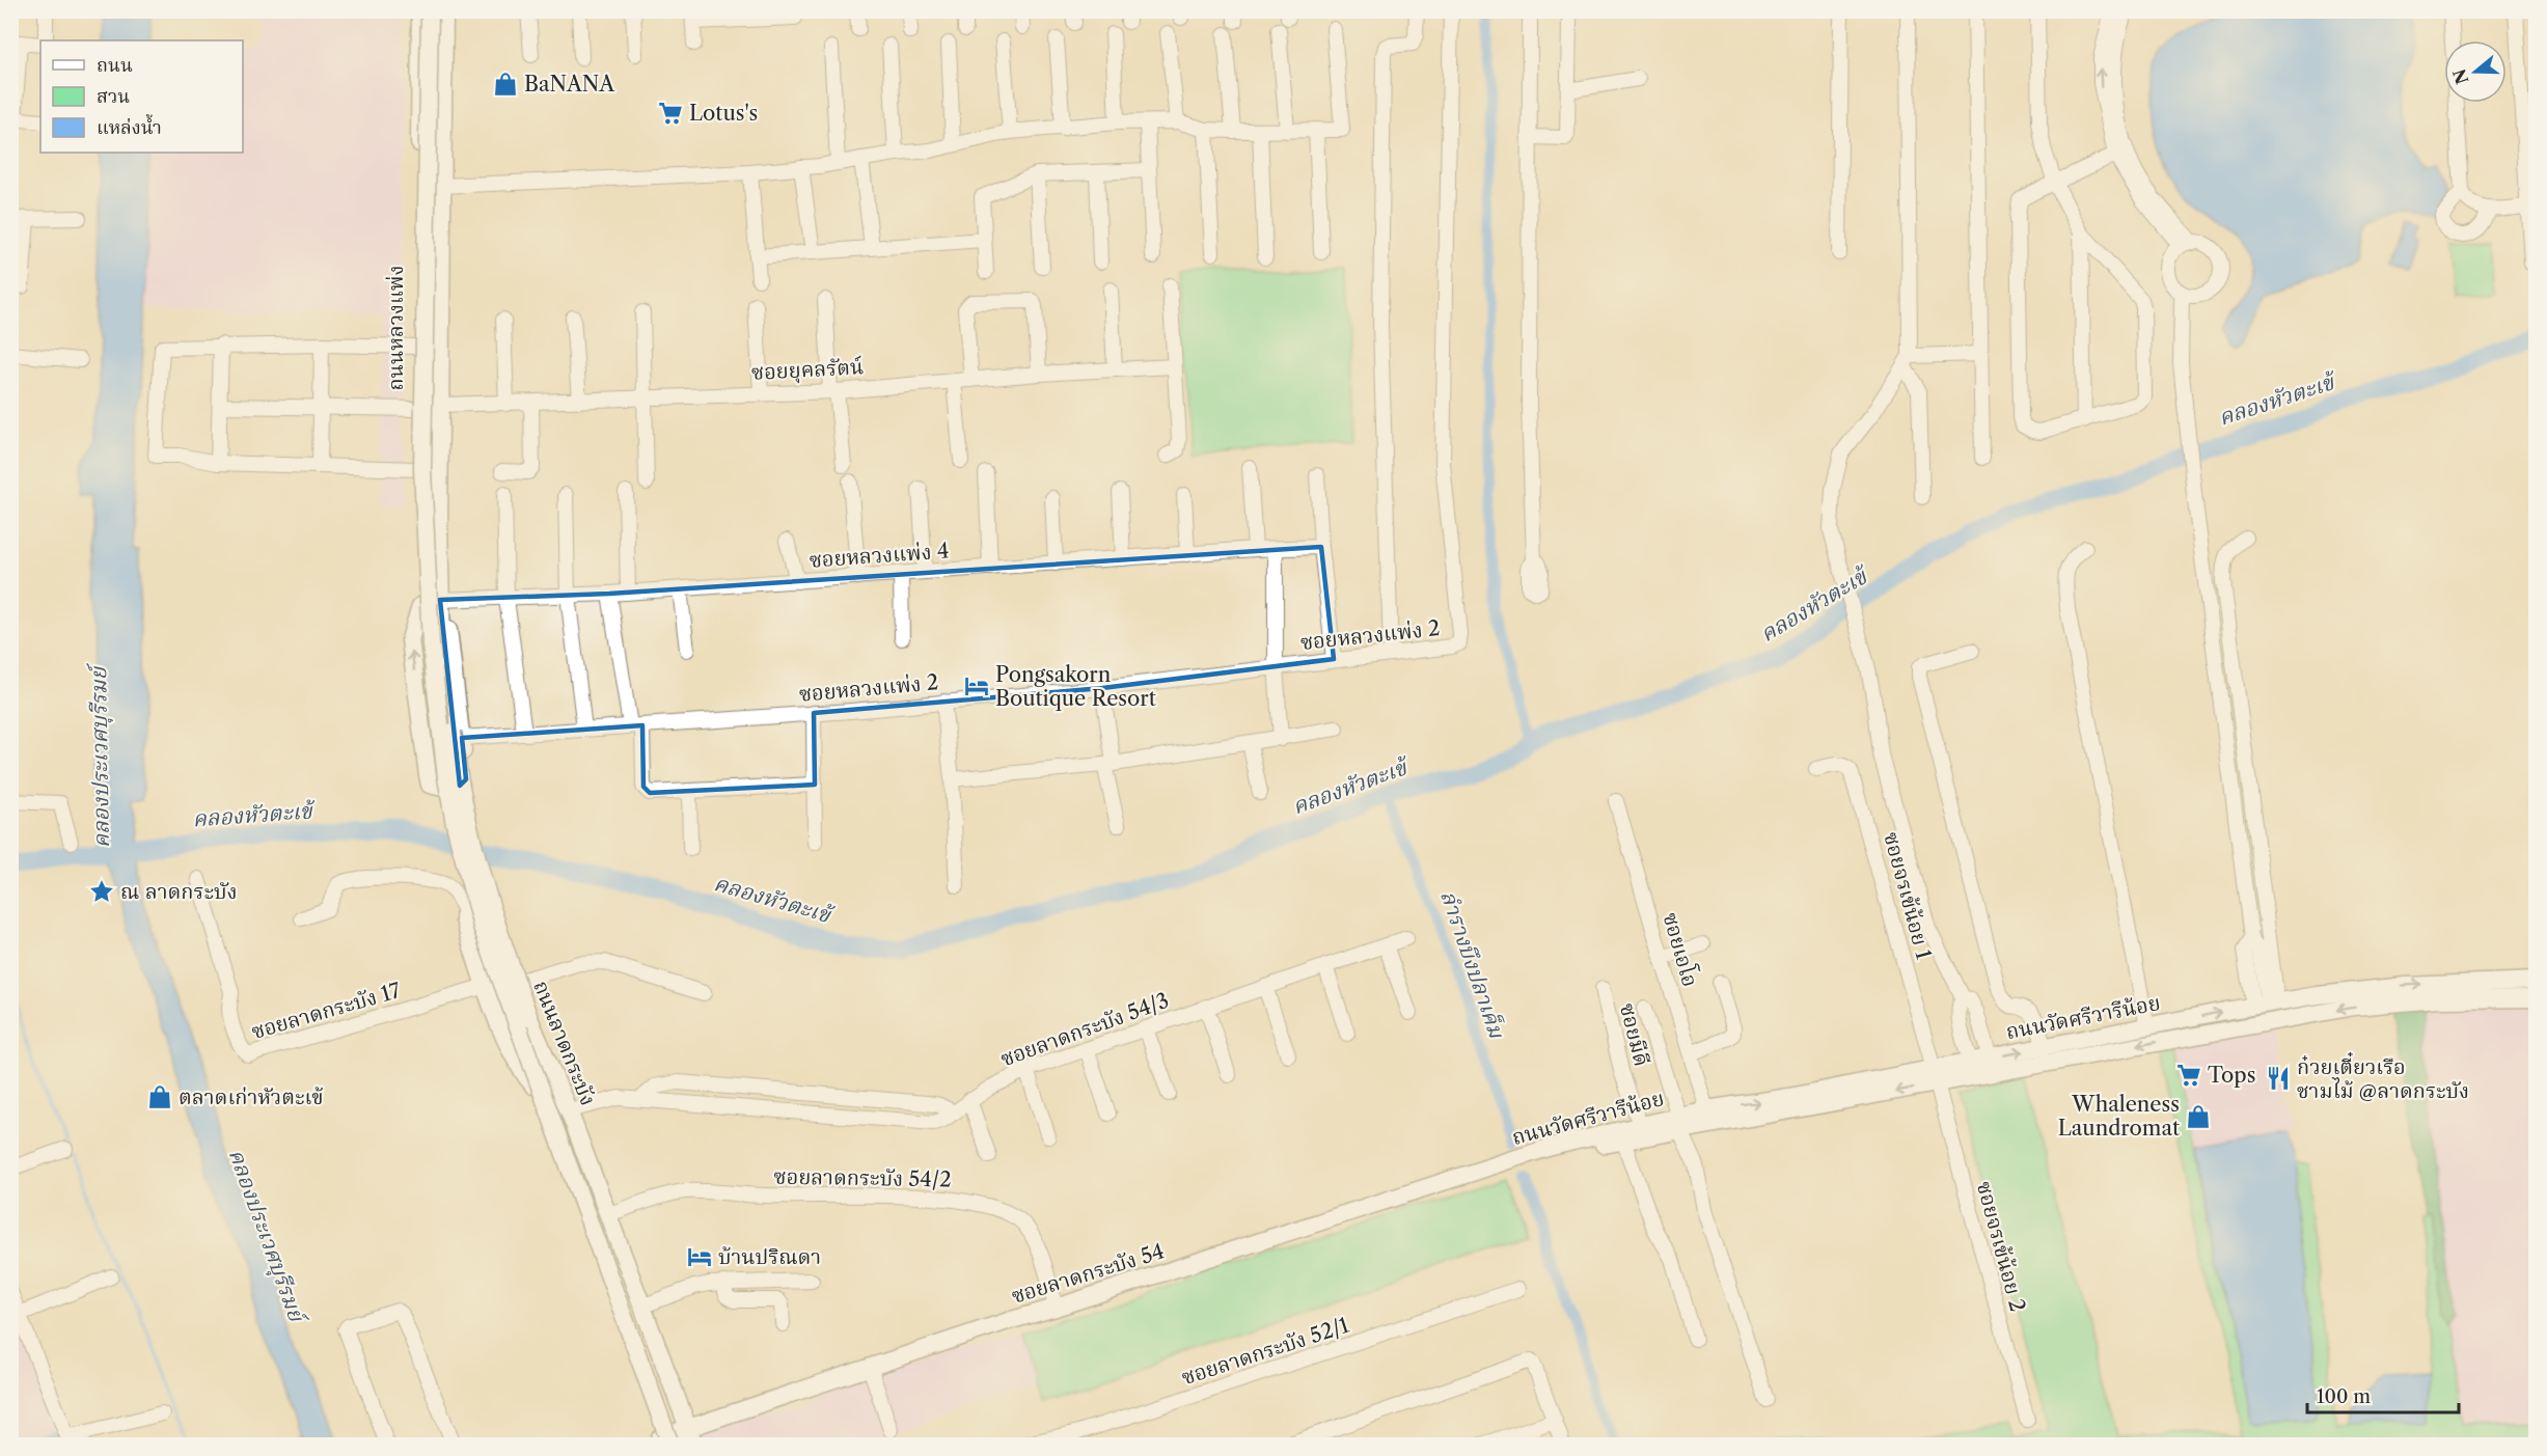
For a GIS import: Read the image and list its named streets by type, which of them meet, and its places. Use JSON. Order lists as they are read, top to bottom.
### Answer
{
  "streets": {
    "main road": [
      "ถนนหลวงแพ่ง",
      "ถนนวัดศรีวารีน้อย",
      "ถนนลาดกระบัง",
      "ซอยลาดกระบัง 54"
    ],
    "street": [
      "ซอยยุคลรัตน์",
      "ซอยหลวงแพ่ง 4",
      "ซอยหลวงแพ่ง 2",
      "ซอยจรเข้น้อย 1",
      "ซอยเอโอ",
      "ซอยลาดกระบัง 17",
      "ซอยลาดกระบัง 54/3",
      "ซอยมีดี",
      "ซอยลาดกระบัง 54/2",
      "ซอยจรเข้น้อย 2",
      "ซอยลาดกระบัง 52/1"
    ]
  },
  "crossings": [
    ["ถนนหลวงแพ่ง", "ถนนลาดกระบัง"],
    ["ซอยหลวงแพ่ง 4", "ถนนลาดกระบัง"],
    ["ซอยจรเข้น้อย 1", "ถนนวัดศรีวารีน้อย"],
    ["ซอยจรเข้น้อย 1", "ซอยจรเข้น้อย 2"],
    ["ซอยเอโอ", "ถนนวัดศรีวารีน้อย"],
    ["ถนนวัดศรีวารีน้อย", "ซอยมีดี"],
    ["ถนนวัดศรีวารีน้อย", "ซอยจรเข้น้อย 2"],
    ["ถนนวัดศรีวารีน้อย", "ซอยลาดกระบัง 54"],
    ["ซอยลาดกระบัง 54/3", "ถนนลาดกระบัง"],
    ["ถนนลาดกระบัง", "ซอยลาดกระบัง 54/2"],
    ["ถนนลาดกระบัง", "ซอยลาดกระบัง 54"],
    ["ซอยลาดกระบัง 54/2", "ซอยลาดกระบัง 54"]
  ],
  "water": ["คลองหัวตะเข้", "คลองประเวศบุรีรมย์", "ลำรางบึงปลาเค็ม"],
  "places": {
    "shop": ["BaNANA", "ตลาดเก่าหัวตะเข้", "Whaleness Laundromat"],
    "supermarket": ["Lotus's", "Tops"],
    "hotel": ["Pongsakorn Boutique Resort", "บ้านปริณดา"],
    "place": ["ณ ลาดกระบัง"],
    "restaurant": ["ก๋วยเตี๋ยวเรือ ชามไม้ @ลาดกระบัง"]
  },
  "legend": ["ถนน", "สวน", "แหล่งน้ำ"],
  "scale_bar": "100 m",
  "north": "left"
}
